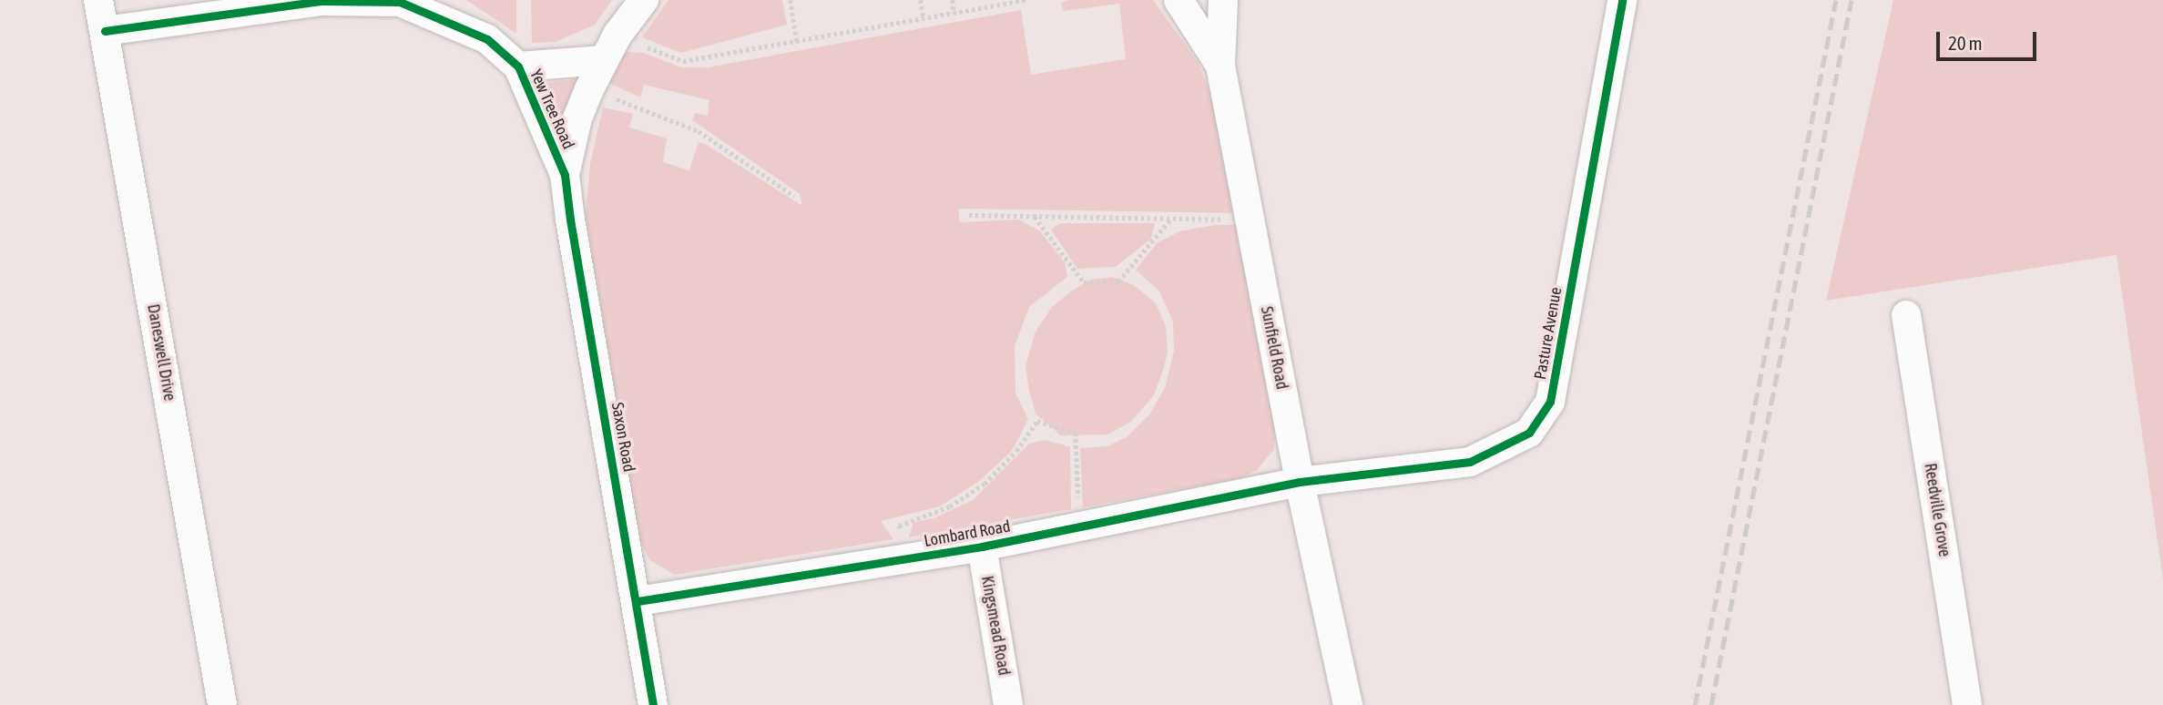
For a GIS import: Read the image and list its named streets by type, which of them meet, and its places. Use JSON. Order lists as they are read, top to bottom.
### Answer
{
  "streets": {
    "street": [
      "Yew Tree Road",
      "Pasture Avenue",
      "Sunfield Road",
      "Daneswell Drive",
      "Saxon Road",
      "Reedville Grove",
      "Lombard Road",
      "Kingsmead Road"
    ]
  },
  "crossings": [
    ["Yew Tree Road", "Daneswell Drive"],
    ["Yew Tree Road", "Saxon Road"],
    ["Pasture Avenue", "Sunfield Road"],
    ["Pasture Avenue", "Lombard Road"],
    ["Sunfield Road", "Lombard Road"],
    ["Saxon Road", "Lombard Road"],
    ["Lombard Road", "Kingsmead Road"]
  ],
  "scale_bar": "20 m"
}
